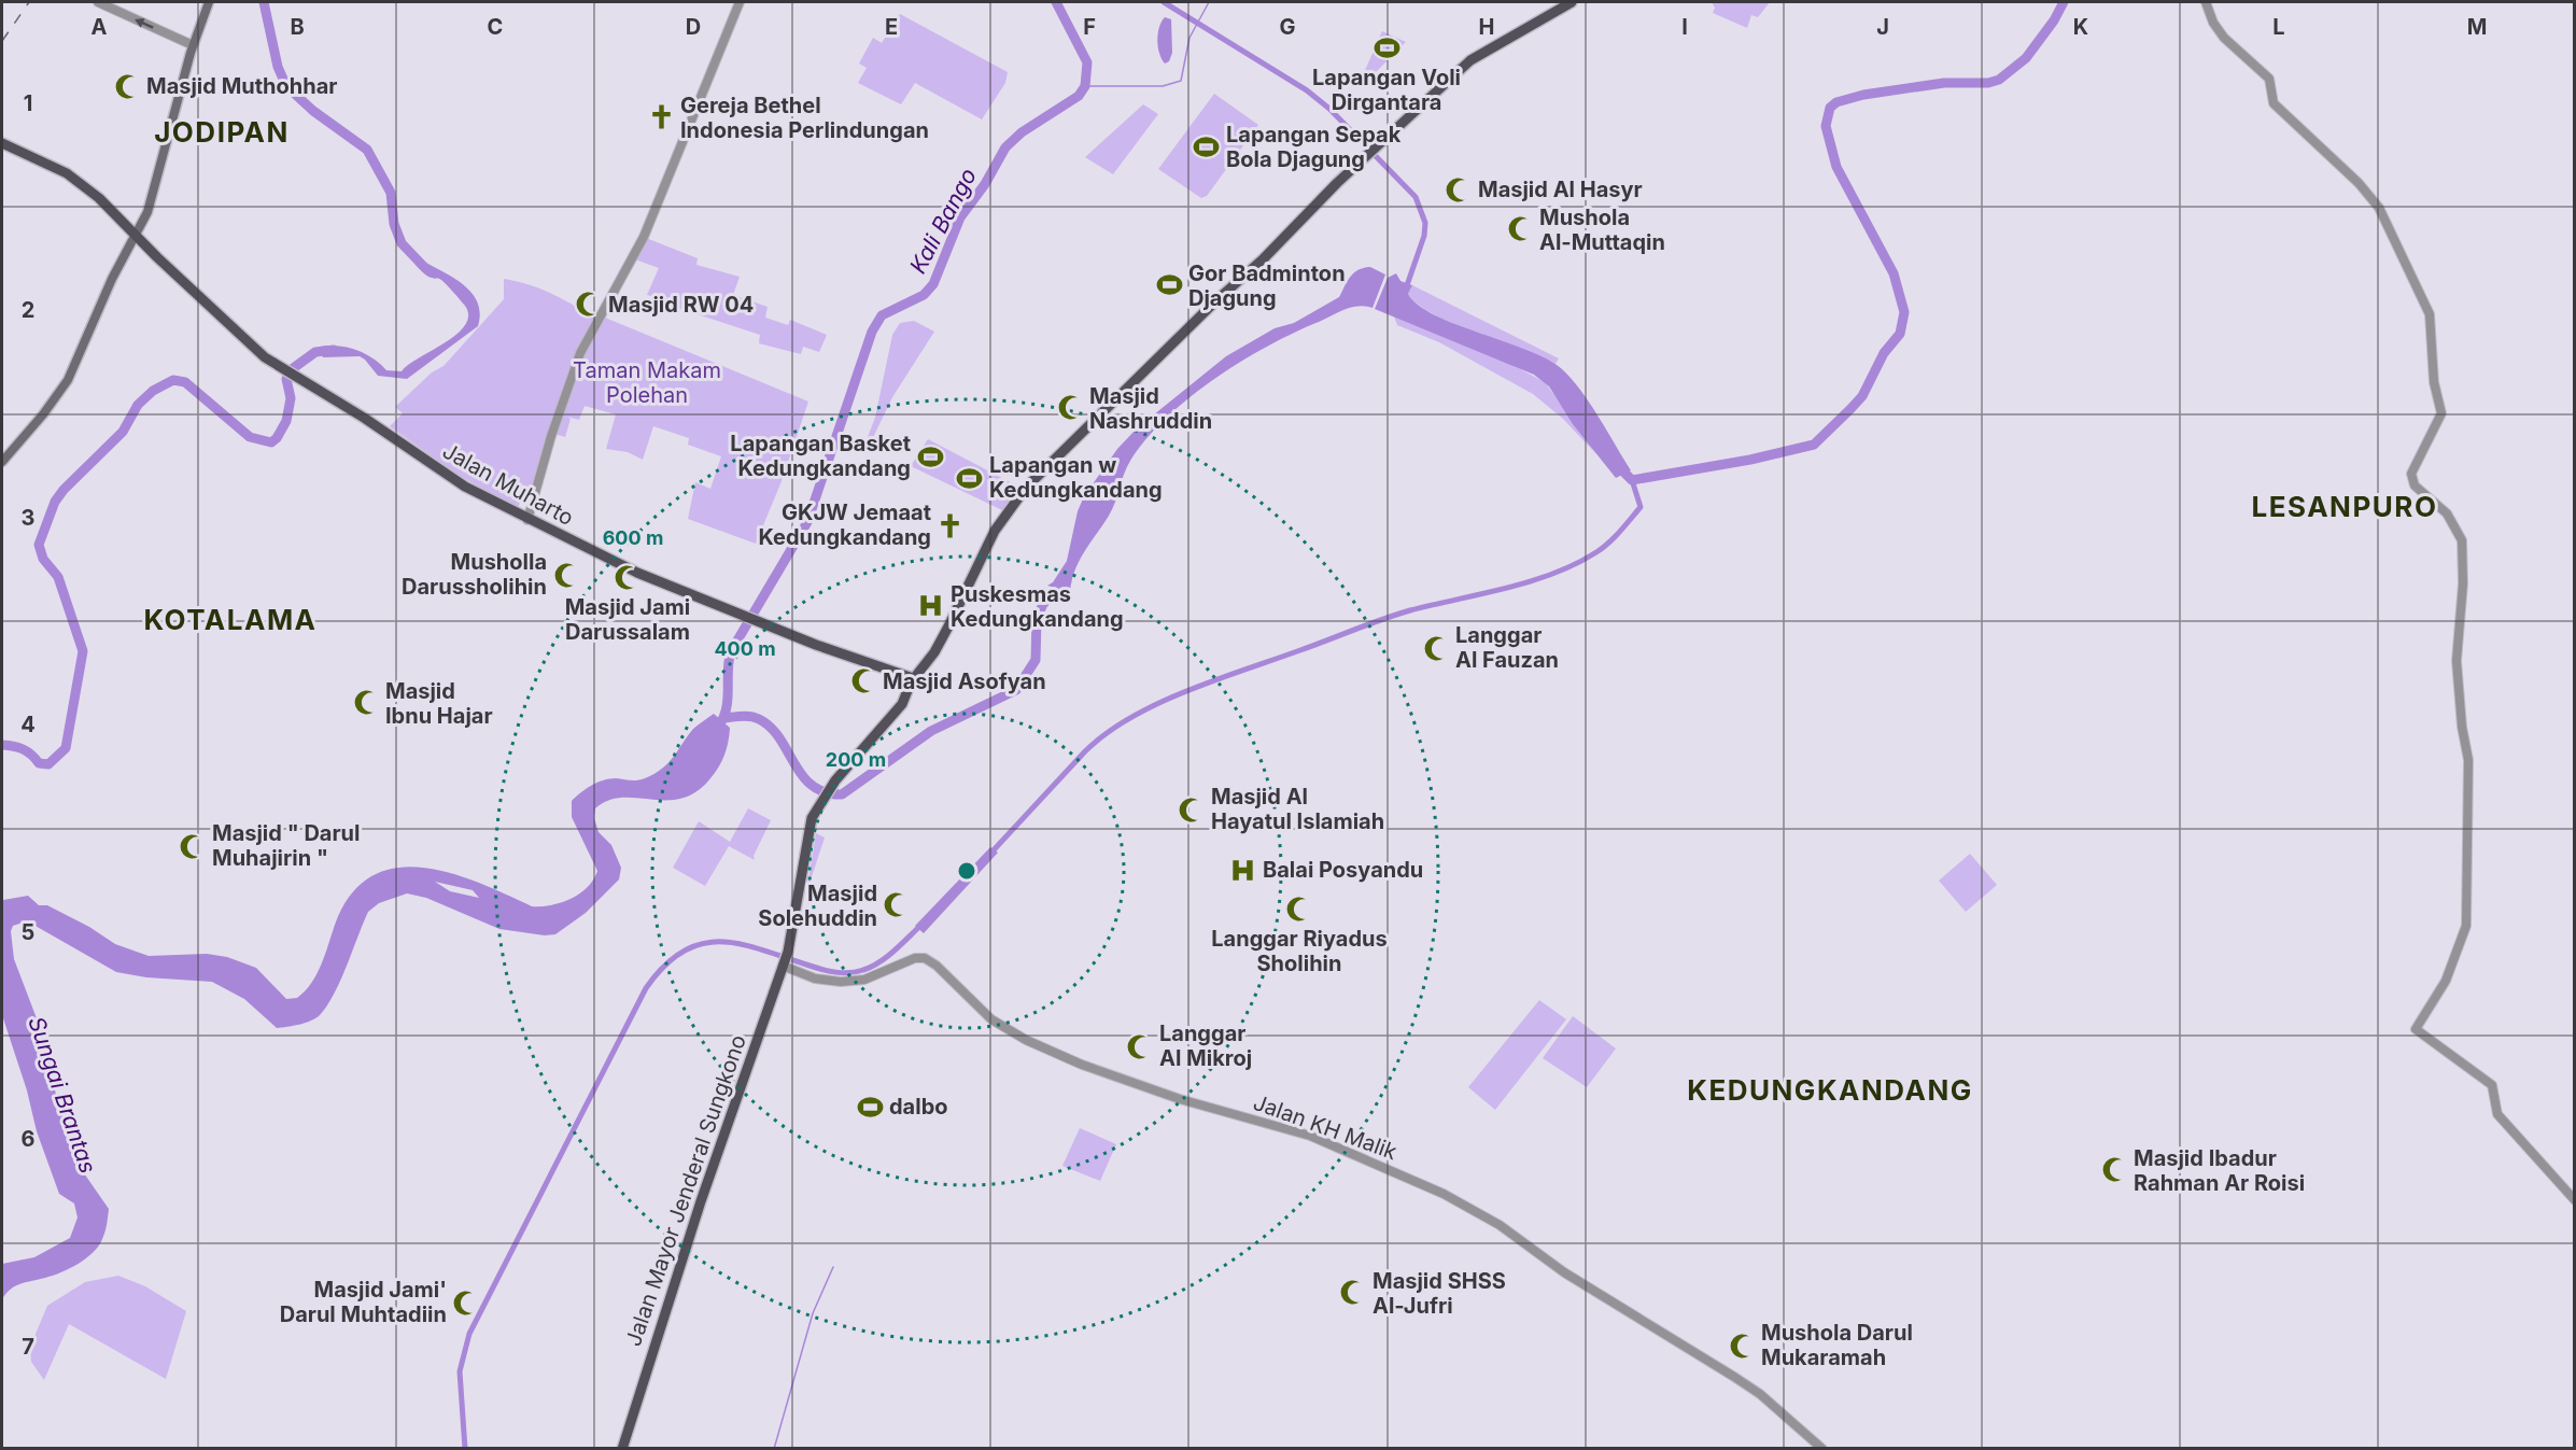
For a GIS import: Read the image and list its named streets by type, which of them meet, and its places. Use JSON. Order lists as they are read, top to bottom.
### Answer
{
  "streets": {
    "main road": ["Jalan Muharto", "Jalan Mayor Jenderal Sungkono"],
    "street": ["Jalan KH Malik"]
  },
  "crossings": [
    ["Jalan Muharto", "Jalan Mayor Jenderal Sungkono"],
    ["Jalan KH Malik", "Jalan Mayor Jenderal Sungkono"]
  ],
  "districts": [
    "JODIPAN",
    "LESANPURO",
    "KOTALAMA",
    "KEDUNGKANDANG"
  ],
  "water": ["Kali Bango", "Sungai Brantas"],
  "parks": ["Taman Makam Polehan"],
  "places": {
    "sports": [
      "Lapangan Voli Dirgantara",
      "Lapangan Sepak Bola Djagung",
      "Gor Badminton Djagung",
      "Lapangan Basket Kedungkandang",
      "Lapangan w Kedungkandang",
      "dalbo"
    ],
    "mosque": [
      "Masjid Muthohhar",
      "Masjid Al Hasyr",
      "Mushola Al-Muttaqin",
      "Masjid RW 04",
      "Masjid Nashruddin",
      "Musholla Darussholihin",
      "Masjid Jami Darussalam",
      "Langgar Al Fauzan",
      "Masjid Asofyan",
      "Masjid Ibnu Hajar",
      "Masjid Al Hayatul Islamiah",
      "Masjid \" Darul Muhajirin \"",
      "Masjid Solehuddin",
      "Langgar Riyadus Sholihin",
      "Langgar Al Mikroj",
      "Masjid Ibadur Rahman Ar Roisi",
      "Masjid SHSS Al-Jufri",
      "Masjid Jami' Darul Muhtadiin",
      "Mushola Darul Mukaramah"
    ],
    "church": ["Gereja Bethel Indonesia Perlindungan", "GKJW Jemaat Kedungkandang"],
    "hospital": ["Puskesmas Kedungkandang", "Balai Posyandu"]
  },
  "grid": {
    "columns": [
      "A",
      "B",
      "C",
      "D",
      "E",
      "F",
      "G",
      "H",
      "I",
      "J",
      "K",
      "L",
      "M"
    ],
    "rows": [
      "1",
      "2",
      "3",
      "4",
      "5",
      "6",
      "7"
    ]
  },
  "rings": ["600 m", "400 m", "200 m"]
}
